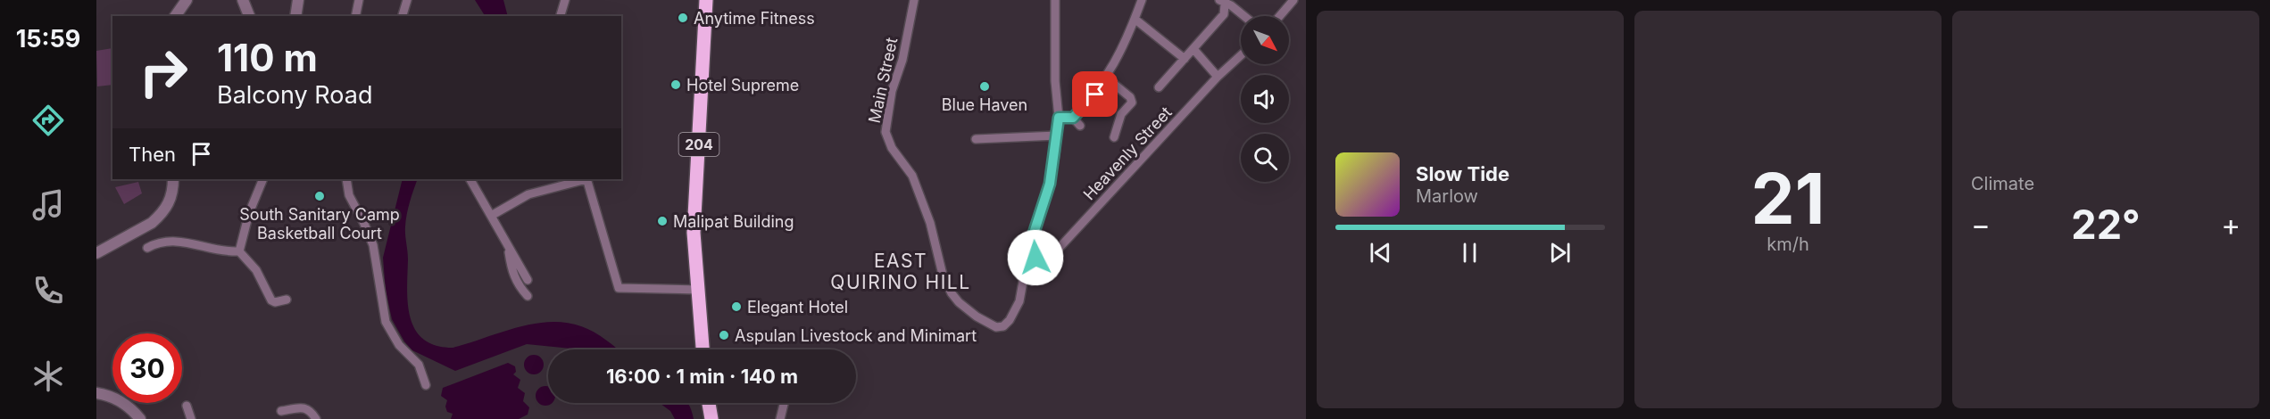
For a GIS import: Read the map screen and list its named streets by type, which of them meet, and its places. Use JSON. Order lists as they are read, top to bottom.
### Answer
{
  "streets": {
    "highway": ["204"],
    "street": ["Main Street", "Heavenly Street"]
  },
  "crossings": [
    ["Main Street", "Heavenly Street"]
  ],
  "districts": ["EAST QUIRINO HILL"],
  "places": [
    "Anytime Fitness",
    "Hotel Supreme",
    "Blue Haven",
    "South Sanitary Camp Basketball Court",
    "Malipat Building",
    "Elegant Hotel",
    "Aspulan Livestock and Minimart"
  ],
  "north": "bottom right",
  "page": {
    "tabs": "15:59",
    "tile": [
      ["21", "km/h"],
      "Climate"
    ],
    "turn": ["110 m", "Balcony Road"],
    "then": "Then",
    "song": ["Slow Tide", "Marlow"],
    "heat": ["−", "22°", "+"],
    "limit": "30",
    "trip": "16:00 · 1 min · 140 m"
  }
}
